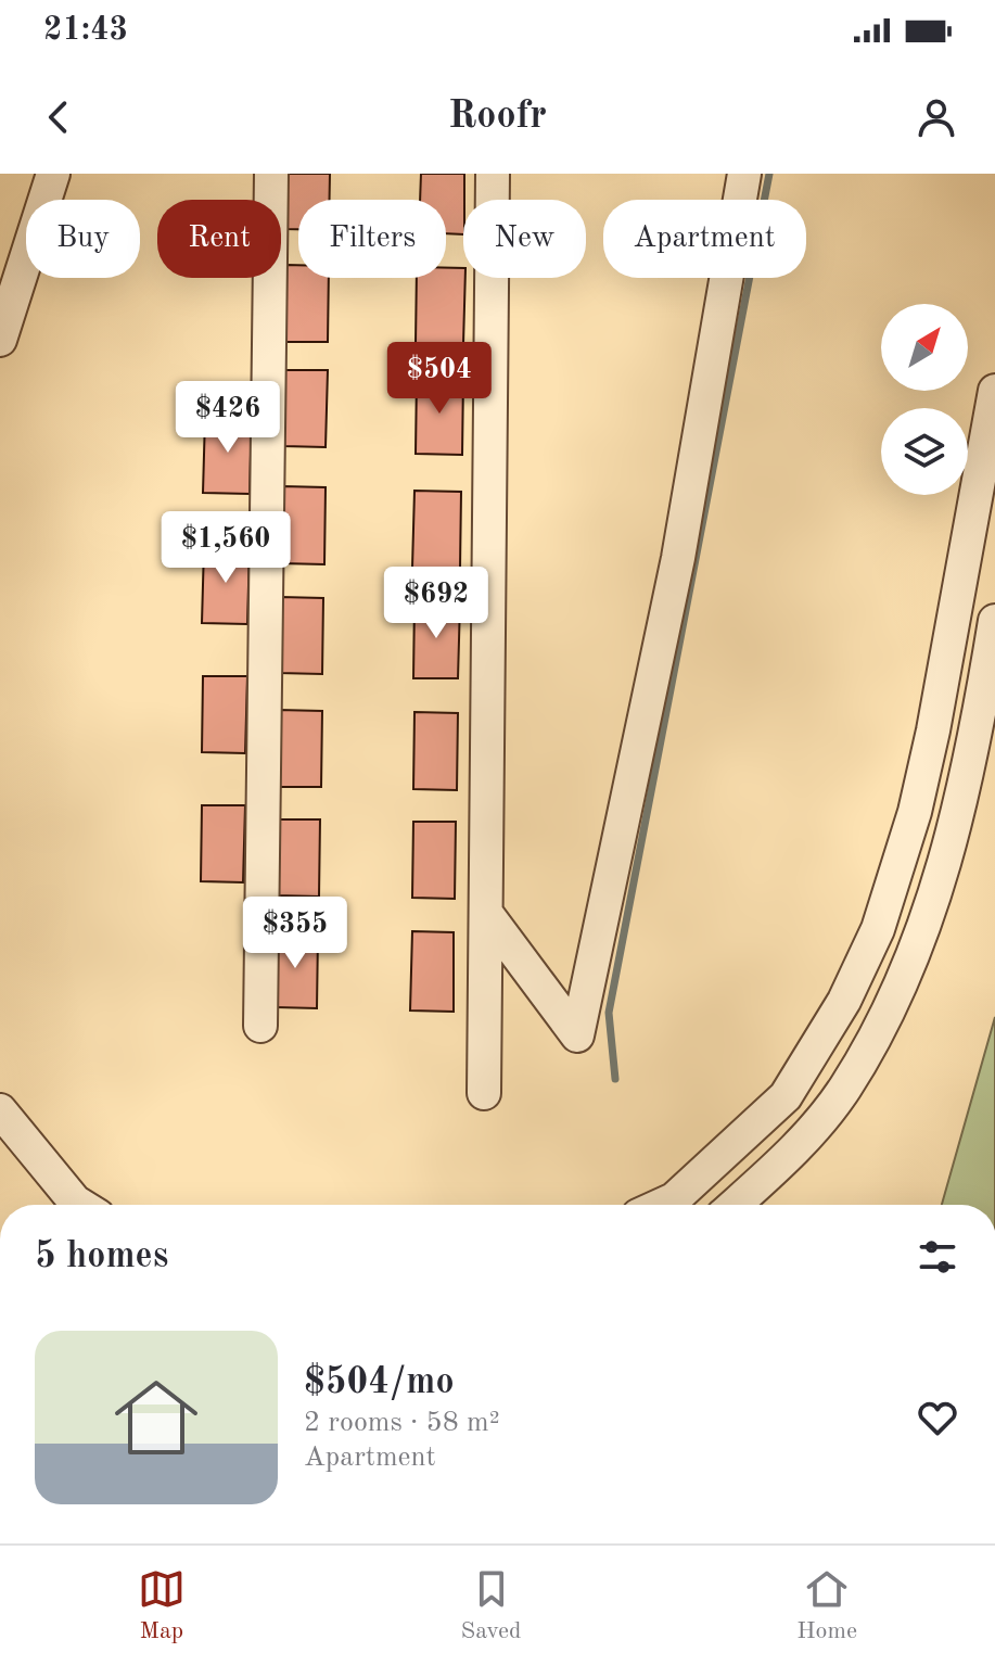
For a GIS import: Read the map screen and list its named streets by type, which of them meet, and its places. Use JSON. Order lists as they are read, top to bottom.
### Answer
{
  "north": "top right",
  "page": {
    "status": "21:43",
    "header": "Roofr",
    "chip": [
      "Buy",
      "Rent",
      "Filters",
      "New",
      "Apartment"
    ],
    "price": [
      "$504",
      "$426",
      "$1,560",
      "$692",
      "$355"
    ],
    "heading": "5 homes",
    "list": [
      {
        "name": "$504/mo",
        "note": "2 rooms · 58 m² · Apartment"
      }
    ],
    "tabs": ["Map", "Saved", "Home"]
  }
}
